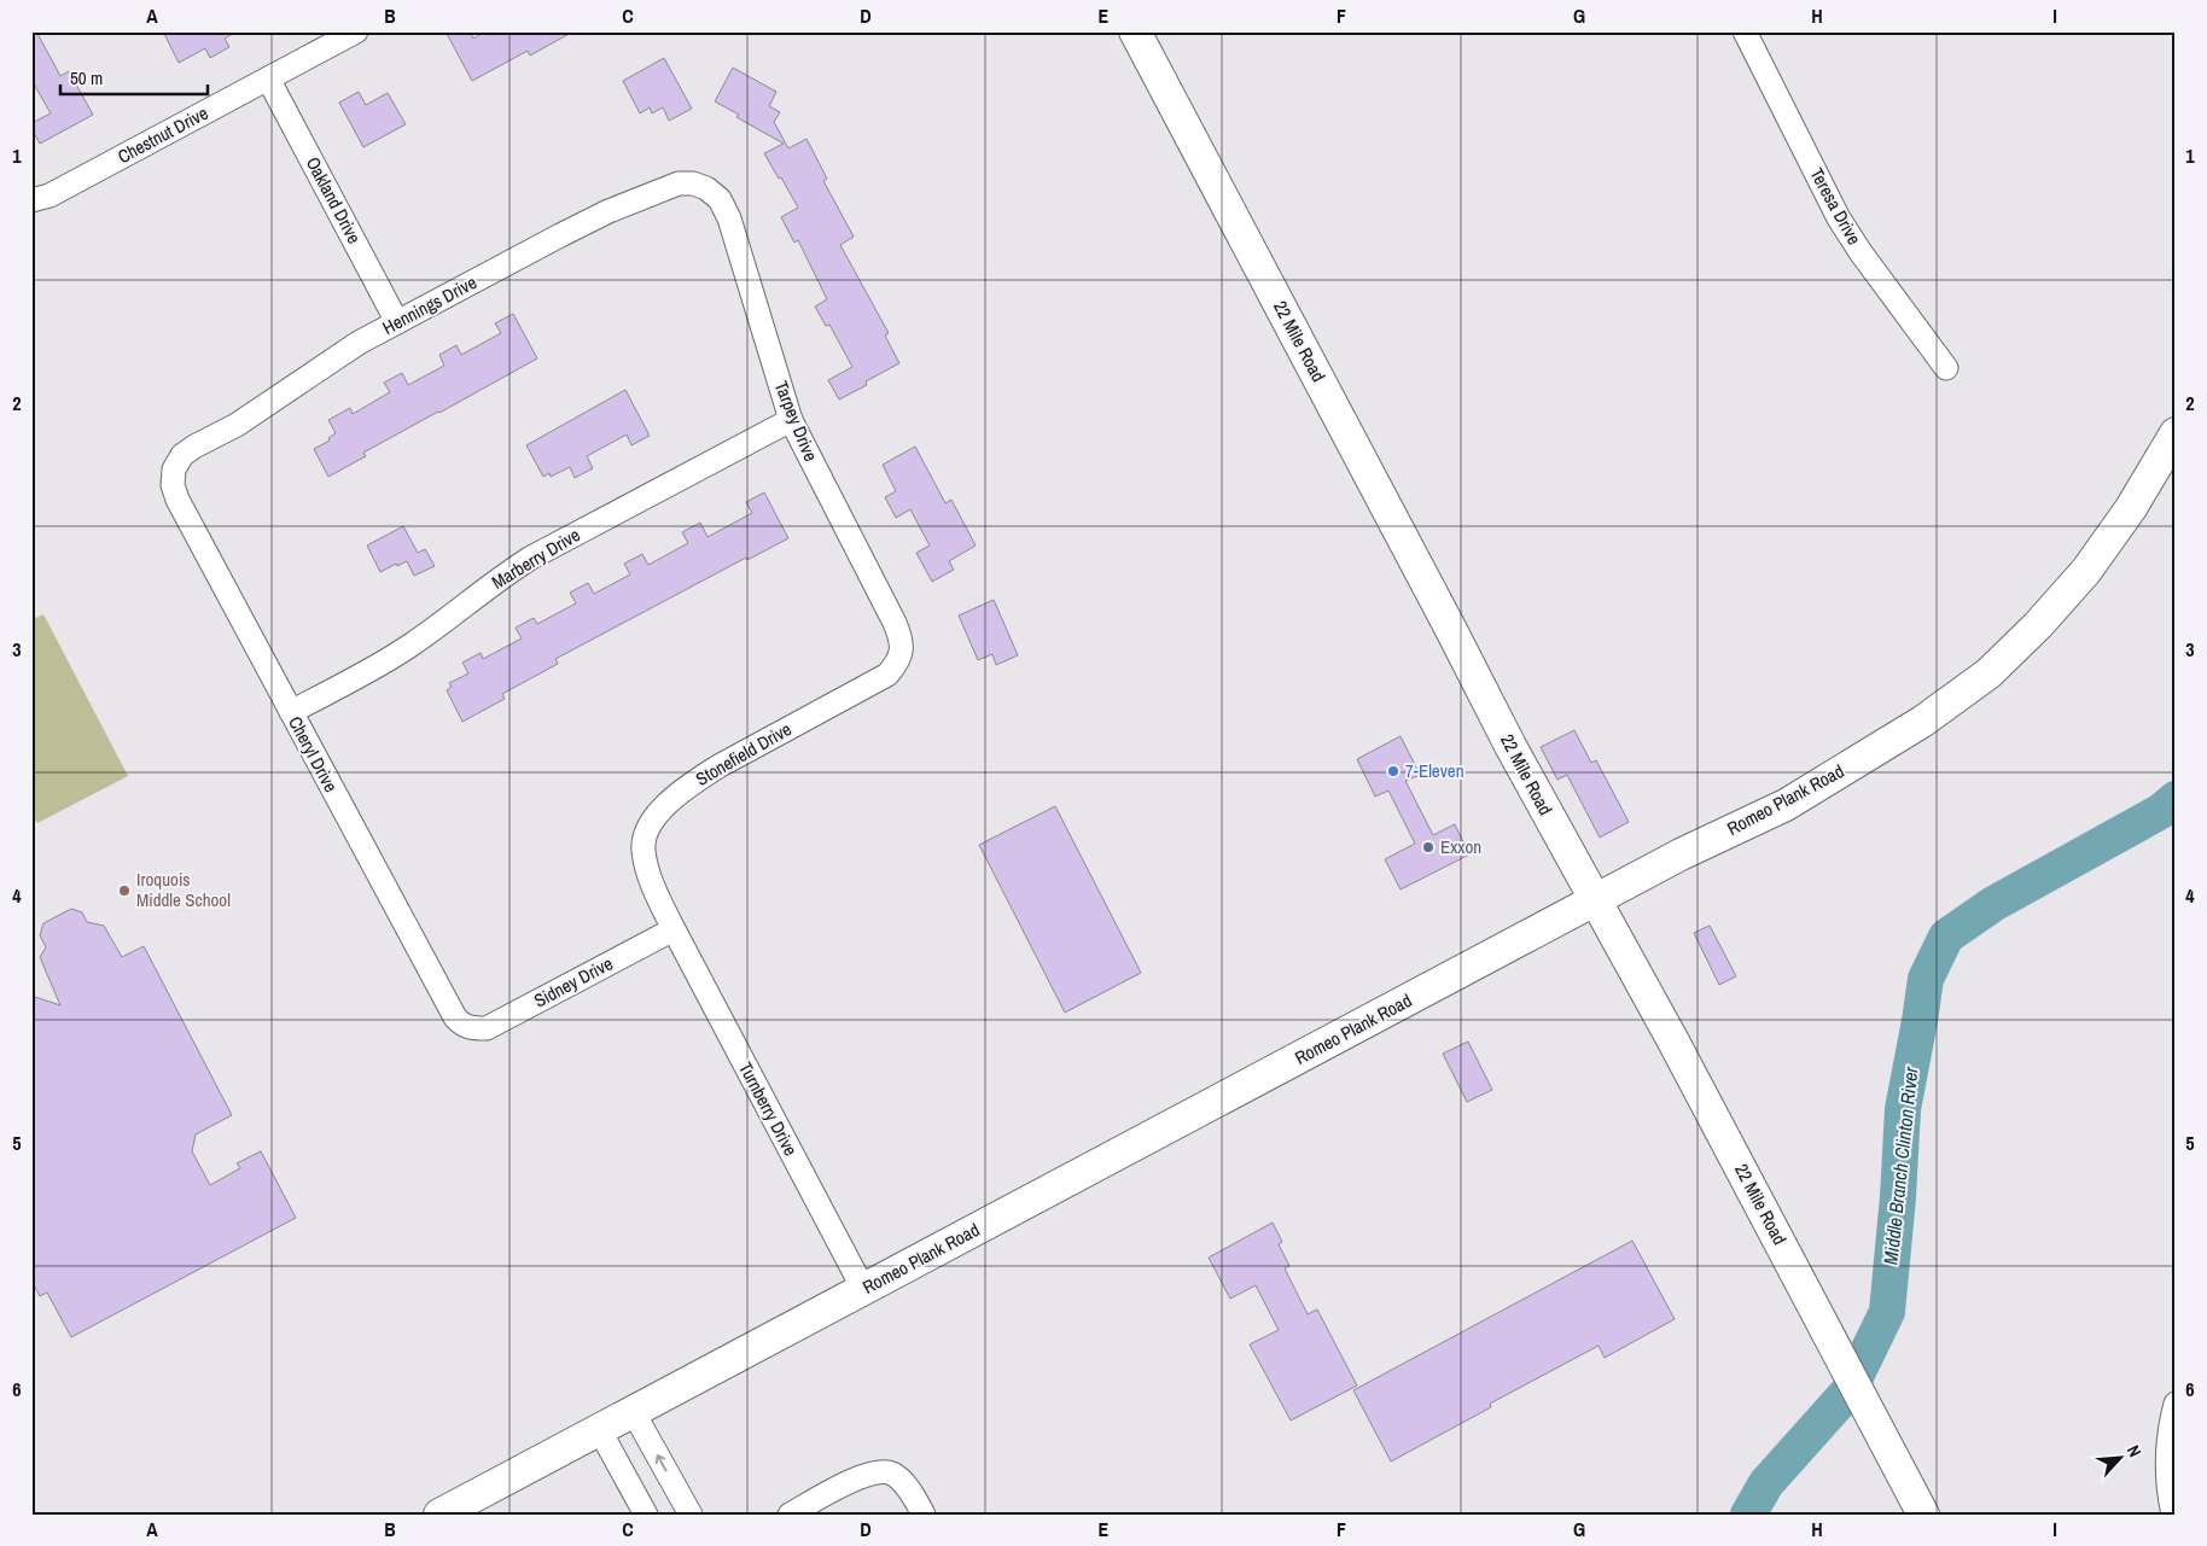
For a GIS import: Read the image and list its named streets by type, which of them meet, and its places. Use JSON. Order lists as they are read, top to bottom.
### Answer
{
  "streets": {
    "main road": ["22 Mile Road", "Romeo Plank Road"],
    "street": [
      "Chestnut Drive",
      "Oakland Drive",
      "Teresa Drive",
      "Hennings Drive",
      "Tarpey Drive",
      "Marberry Drive",
      "Cheryl Drive",
      "Stonefield Drive",
      "Sidney Drive",
      "Turnberry Drive"
    ]
  },
  "crossings": [
    ["Chestnut Drive", "Oakland Drive"],
    ["Oakland Drive", "Hennings Drive"],
    ["Hennings Drive", "Tarpey Drive"],
    ["Hennings Drive", "Cheryl Drive"],
    ["22 Mile Road", "Romeo Plank Road"],
    ["Tarpey Drive", "Marberry Drive"],
    ["Tarpey Drive", "Stonefield Drive"],
    ["Marberry Drive", "Cheryl Drive"],
    ["Cheryl Drive", "Sidney Drive"],
    ["Stonefield Drive", "Sidney Drive"],
    ["Stonefield Drive", "Turnberry Drive"],
    ["Romeo Plank Road", "Turnberry Drive"],
    ["Sidney Drive", "Turnberry Drive"]
  ],
  "water": ["Middle Branch Clinton River"],
  "places": ["7-Eleven", "Exxon", "Iroquois Middle School"],
  "scale_bar": "50 m",
  "north": "top right",
  "grid": {
    "columns": [
      "A",
      "B",
      "C",
      "D",
      "E",
      "F",
      "G",
      "H",
      "I"
    ],
    "rows": [
      "1",
      "2",
      "3",
      "4",
      "5",
      "6"
    ]
  }
}
